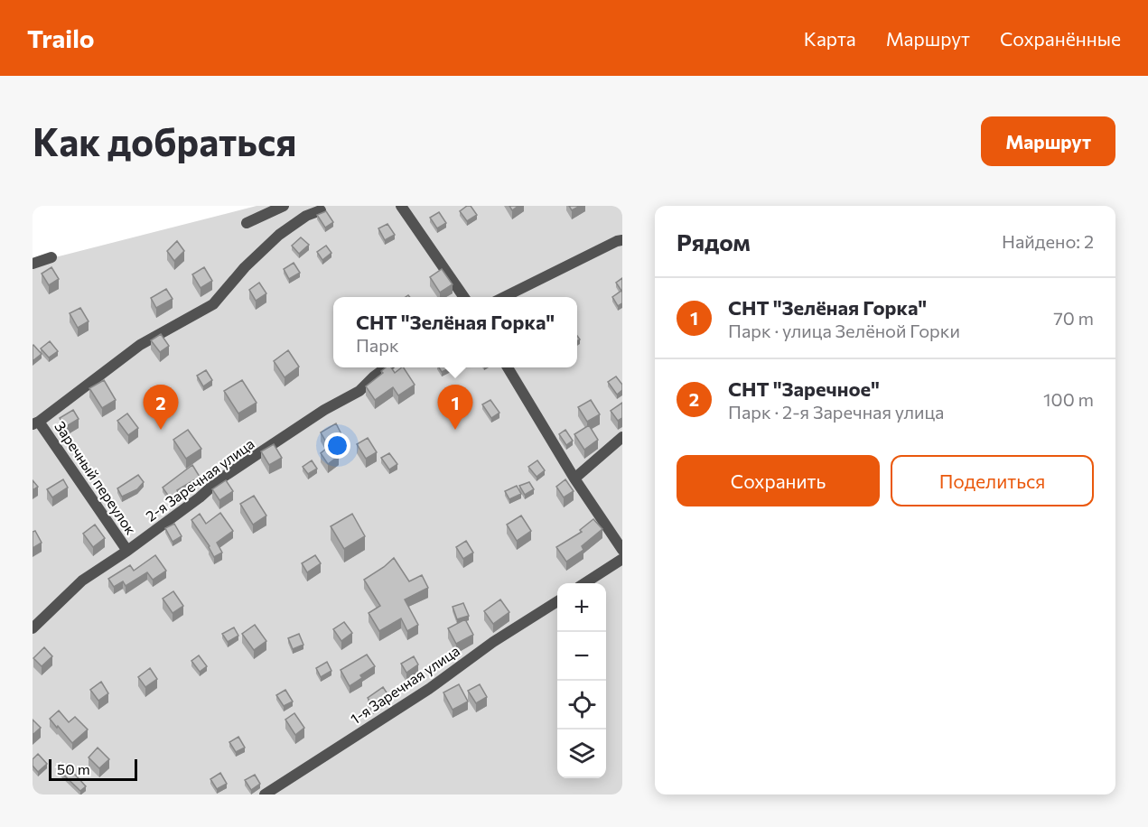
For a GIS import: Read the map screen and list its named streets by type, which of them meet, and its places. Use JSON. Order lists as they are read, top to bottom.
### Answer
{
  "streets": {
    "street": ["Заречный переулок", "2-я Заречная улица", "1-я Заречная улица"]
  },
  "crossings": [
    ["Заречный переулок", "2-я Заречная улица"]
  ],
  "scale_bar": "50 m",
  "page": {
    "header": "Trailo",
    "nav": ["Карта", "Маршрут", "Сохранённые"],
    "buttons": [
      "Маршрут",
      ["Сохранить", "Поделиться"]
    ],
    "title": "Как добраться",
    "heading": ["Рядом", "Найдено: 2"],
    "list": [
      {
        "mark": "1",
        "name": "СНТ \"Зелёная Горка\"",
        "note": "Парк · улица Зелёной Горки",
        "value": "70 m"
      },
      {
        "mark": "2",
        "name": "СНТ \"Заречное\"",
        "note": "Парк · 2-я Заречная улица",
        "value": "100 m"
      }
    ],
    "popup": ["СНТ \"Зелёная Горка\"", "Парк"],
    "pins": ["1", "2"],
    "map_buttons": ["+", "−"],
    "scale": "50 m"
  }
}
